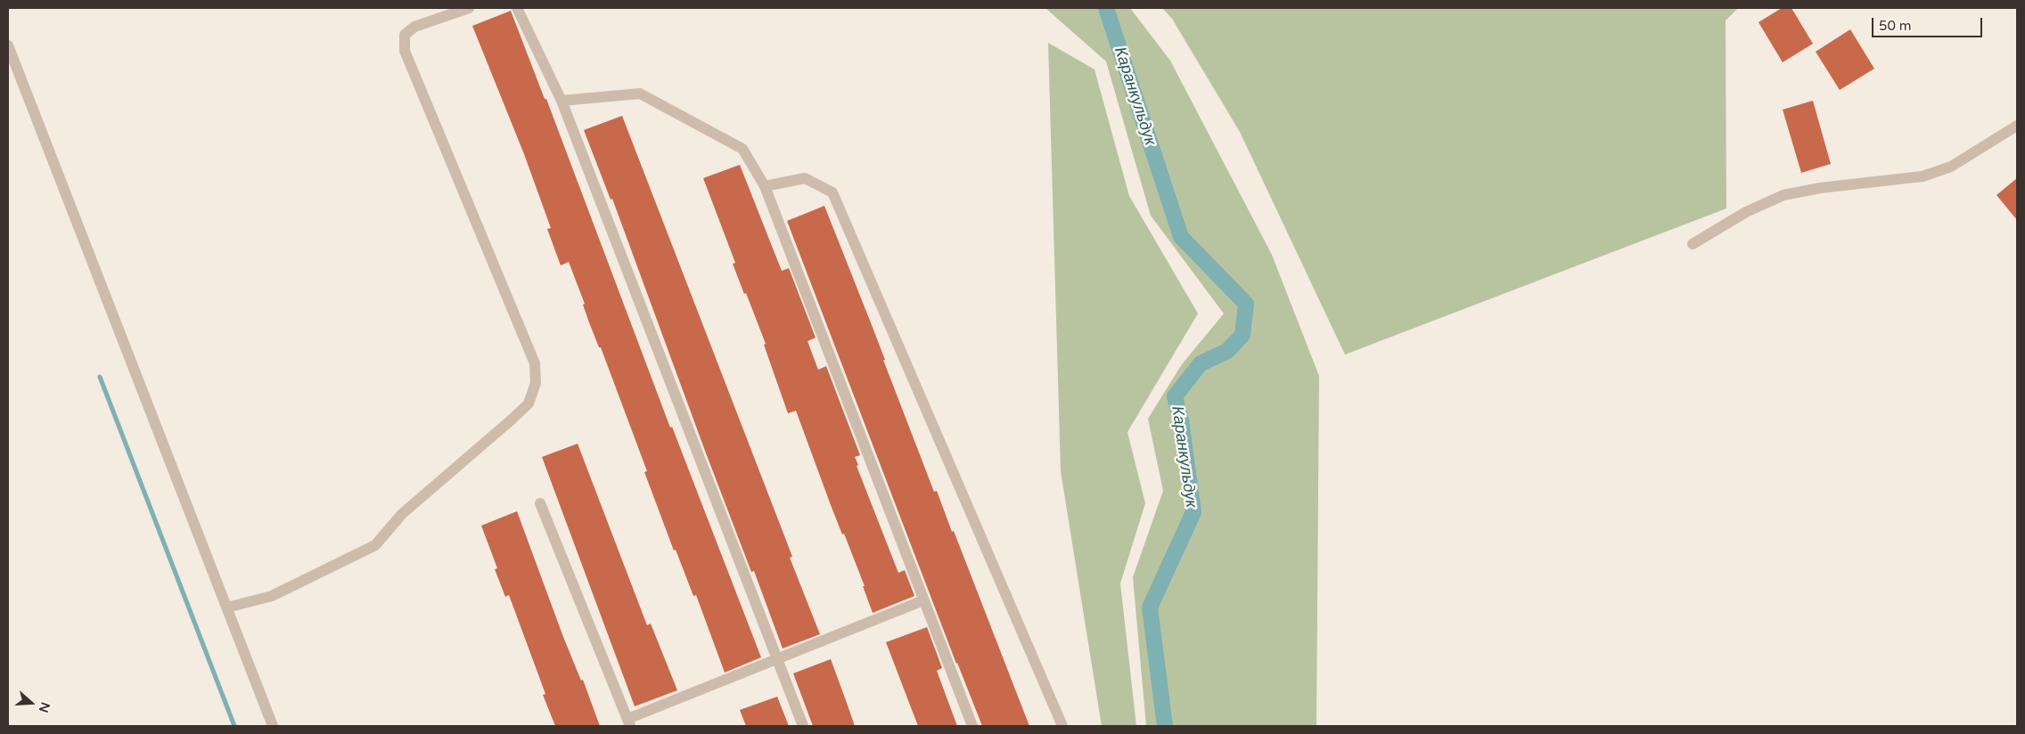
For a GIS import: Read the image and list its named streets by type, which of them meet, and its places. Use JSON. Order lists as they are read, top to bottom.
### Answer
{
  "water": ["Каранкульдук"],
  "scale_bar": "50 m",
  "north": "right"
}
